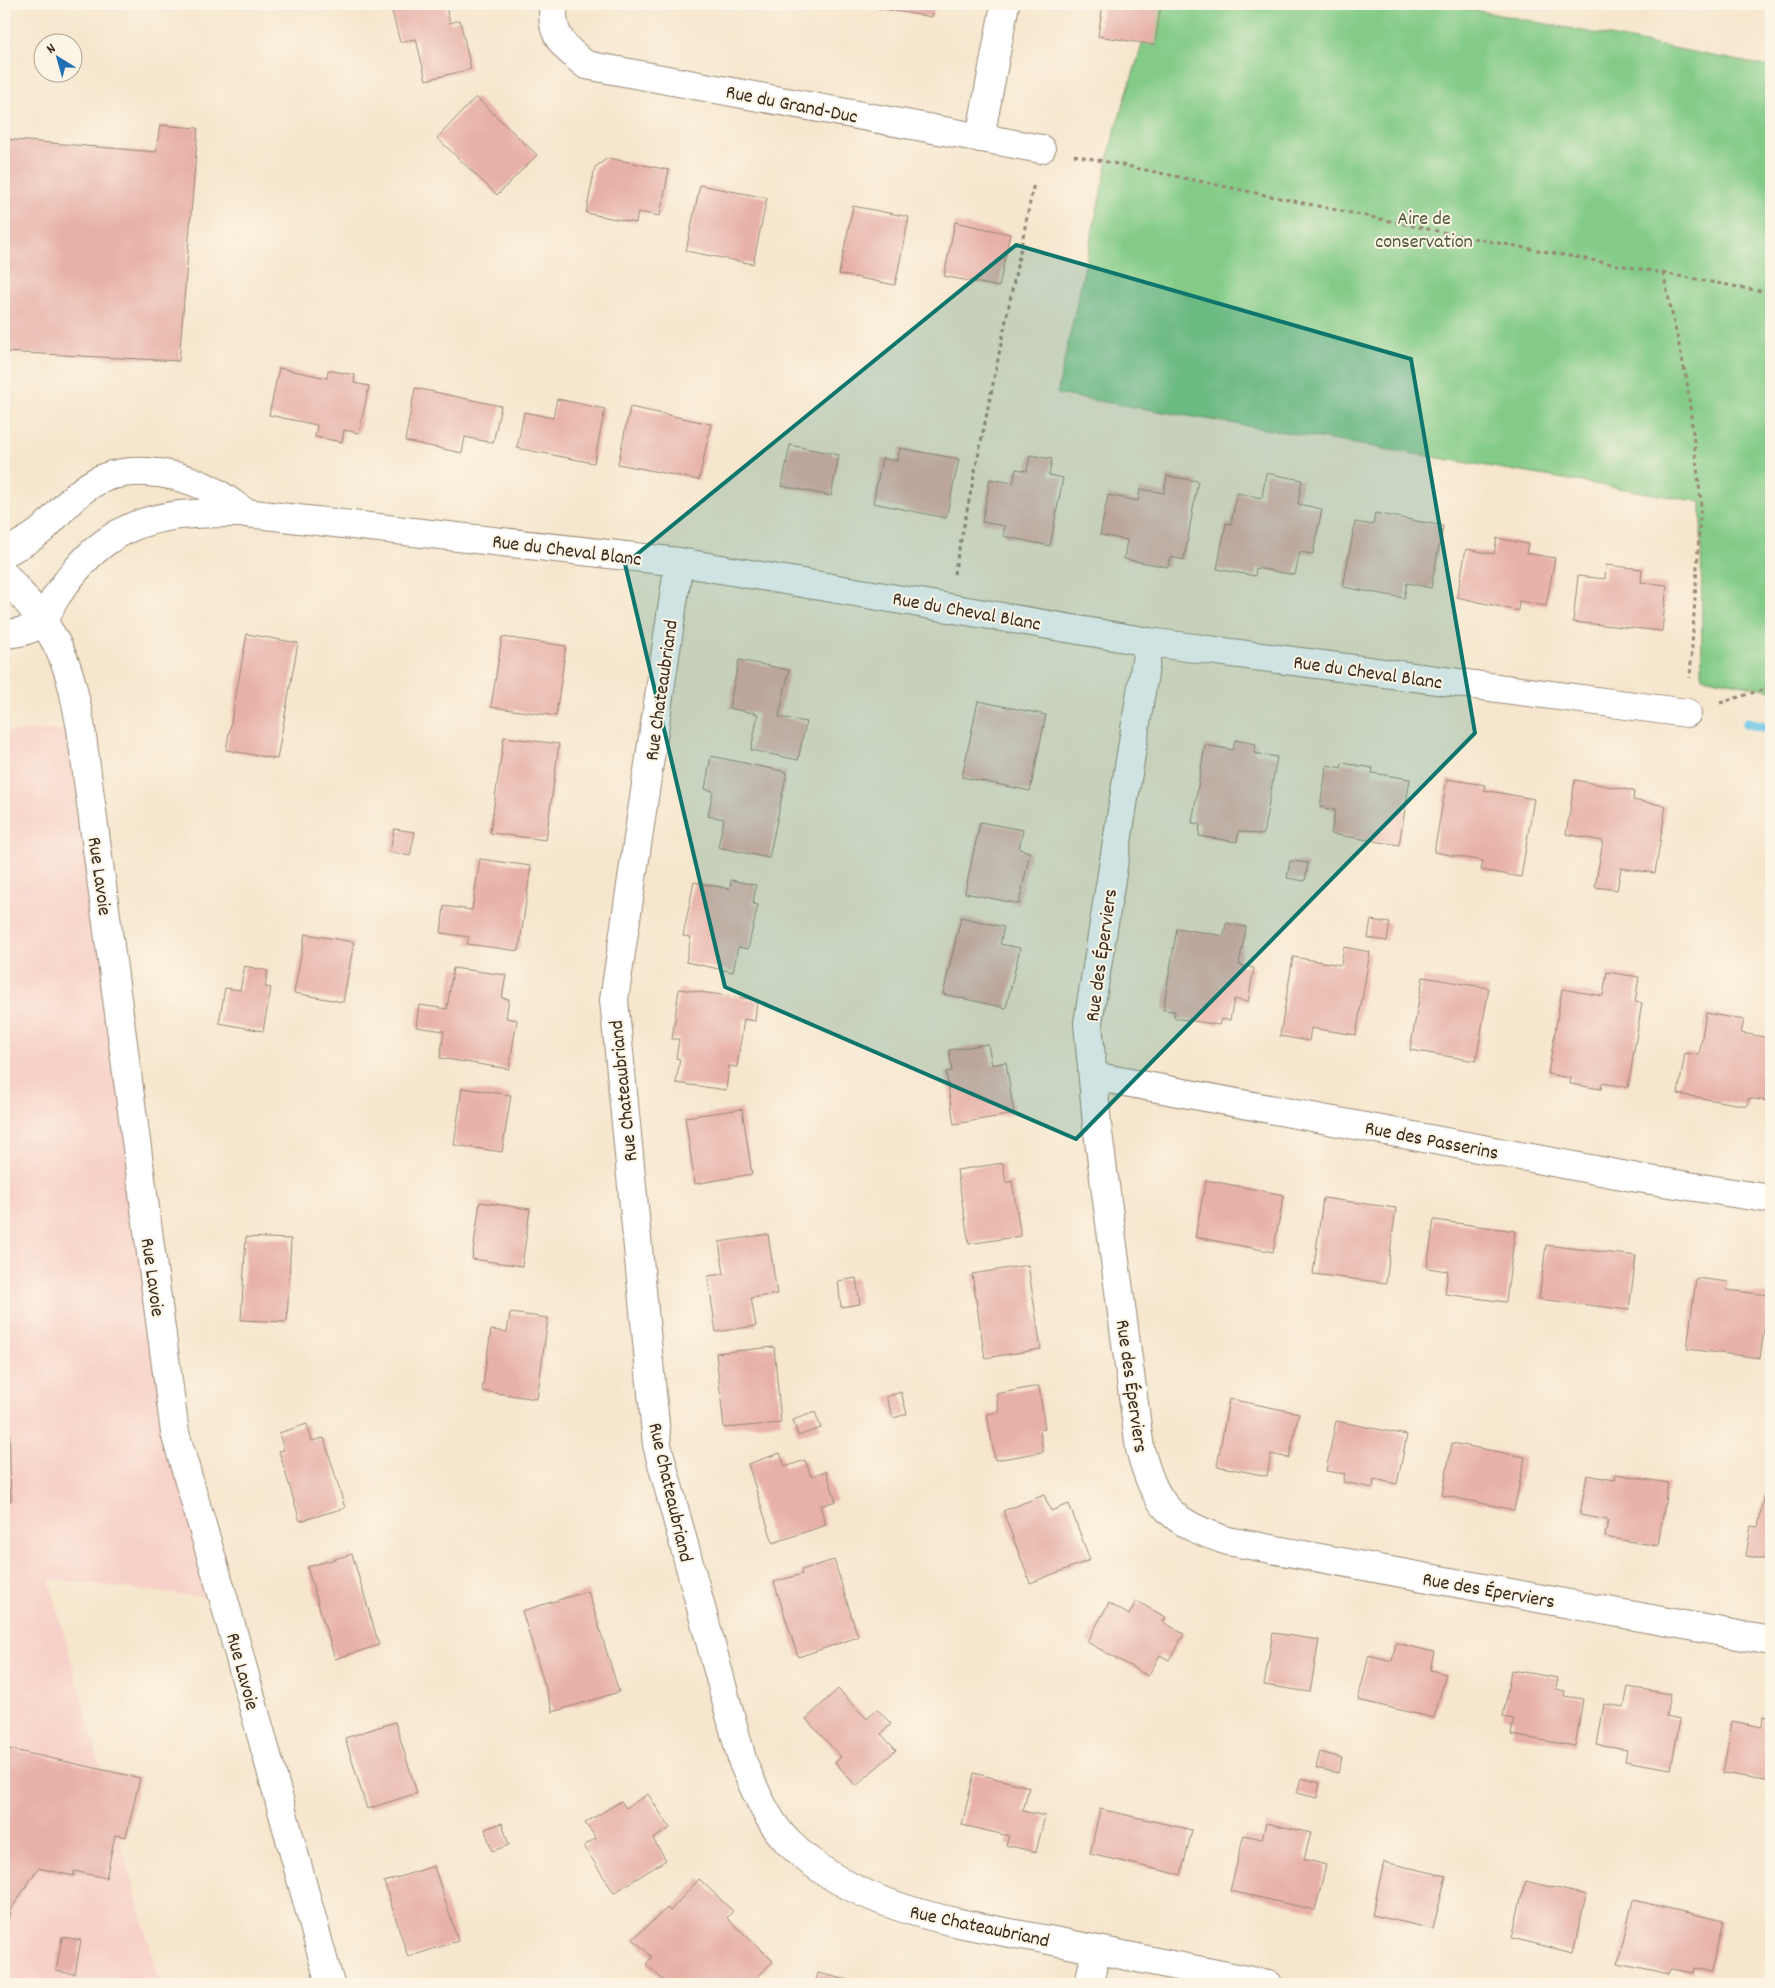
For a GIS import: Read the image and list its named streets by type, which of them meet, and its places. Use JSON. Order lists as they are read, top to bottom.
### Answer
{
  "streets": {
    "street": [
      "Rue du Grand-Duc",
      "Rue du Cheval Blanc",
      "Rue Chateaubriand",
      "Rue Lavoie",
      "Rue des Éperviers",
      "Rue des Passerins"
    ]
  },
  "crossings": [
    ["Rue du Cheval Blanc", "Rue Chateaubriand"],
    ["Rue du Cheval Blanc", "Rue Lavoie"],
    ["Rue du Cheval Blanc", "Rue des Éperviers"],
    ["Rue des Éperviers", "Rue des Passerins"]
  ],
  "parks": ["Aire de conservation"],
  "north": "top left"
}
